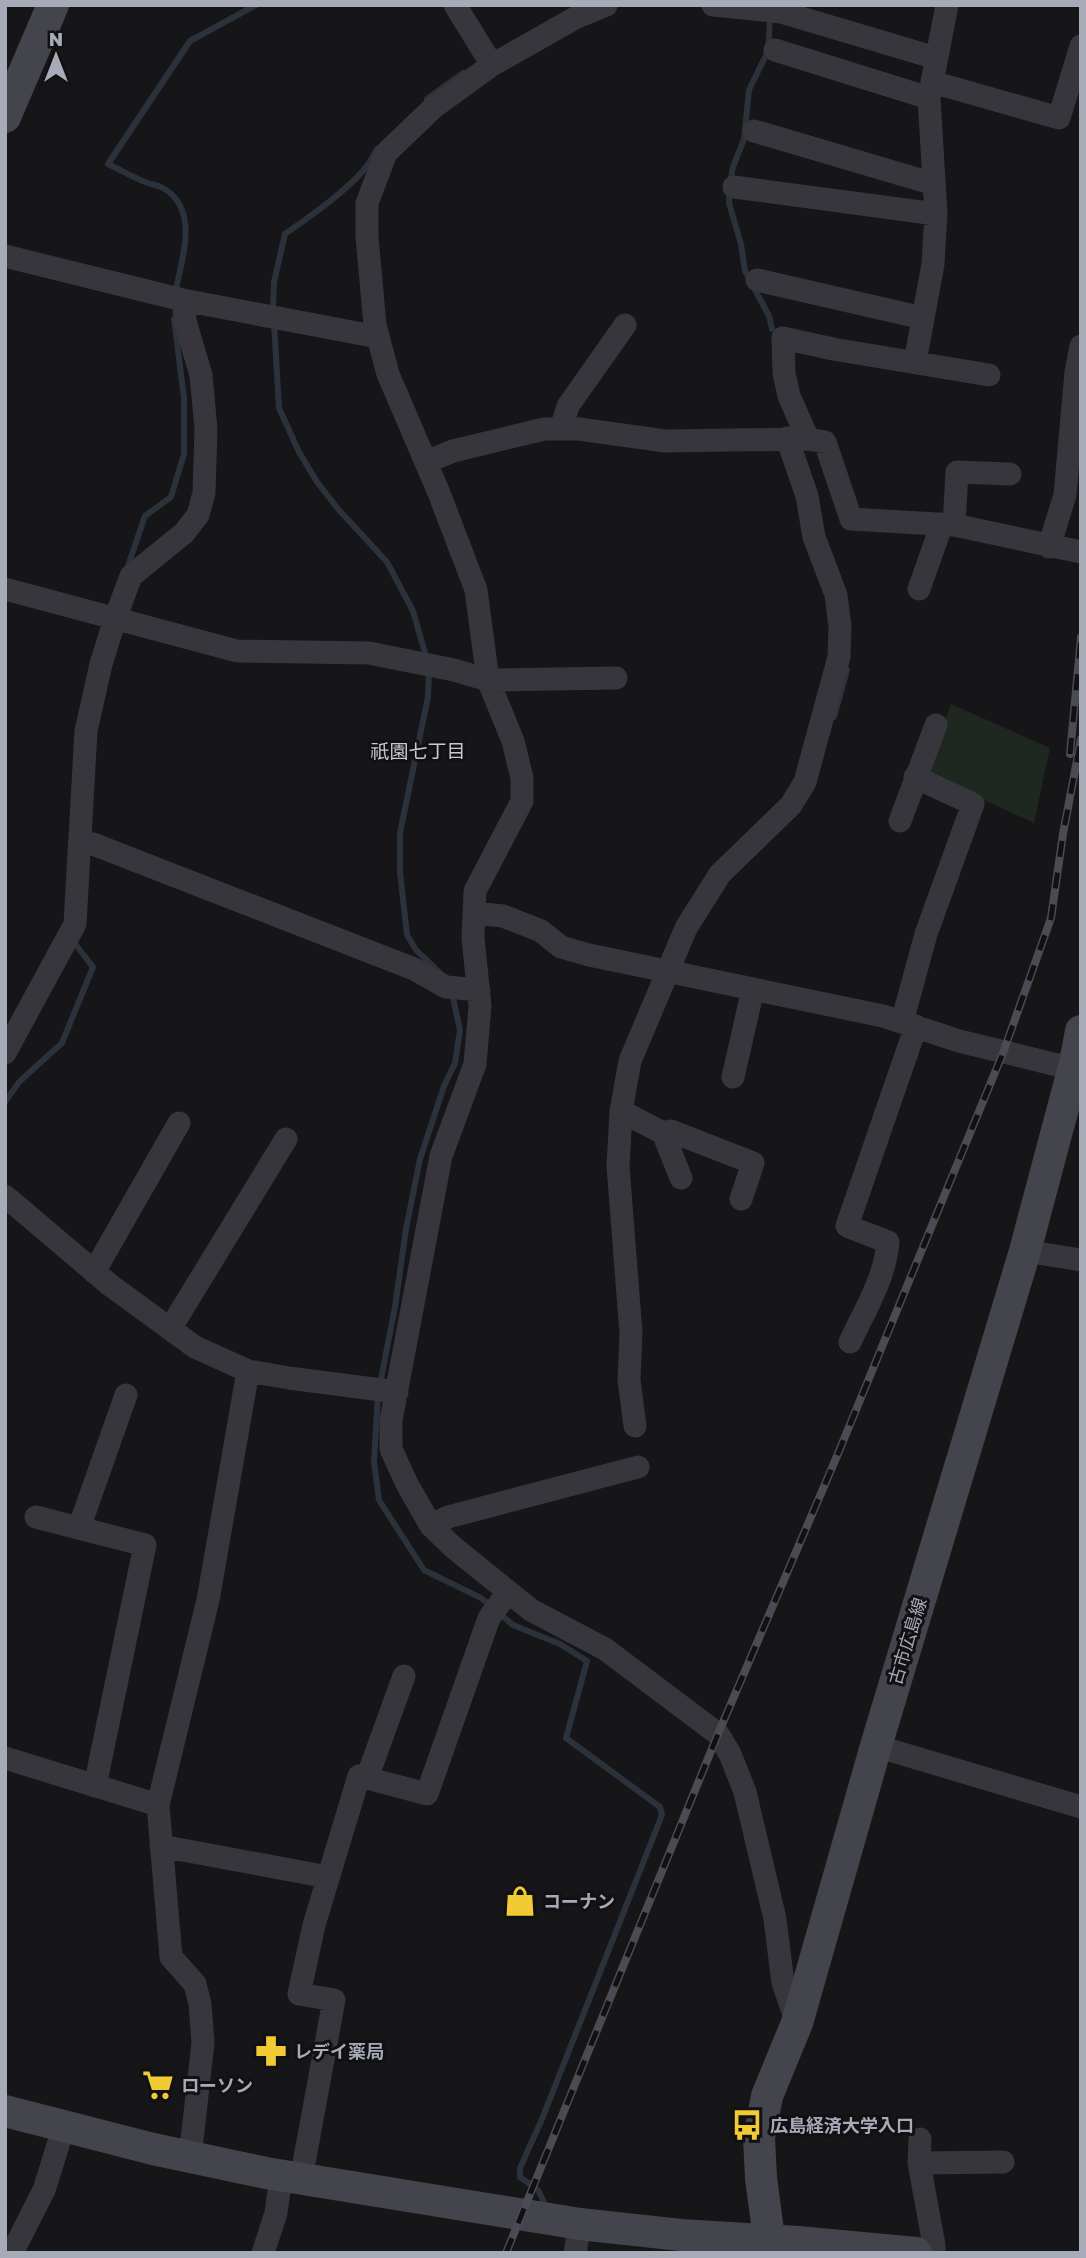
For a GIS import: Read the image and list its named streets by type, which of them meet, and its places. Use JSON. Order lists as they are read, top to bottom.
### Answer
{
  "streets": {
    "main road": ["古市広島線"]
  },
  "districts": ["祇園七丁目"],
  "places": {
    "shop": ["コーナン"],
    "pharmacy": ["レデイ薬局"],
    "supermarket": ["ローソン"],
    "bus stop": ["広島経済大学入口"]
  },
  "north": "top"
}
